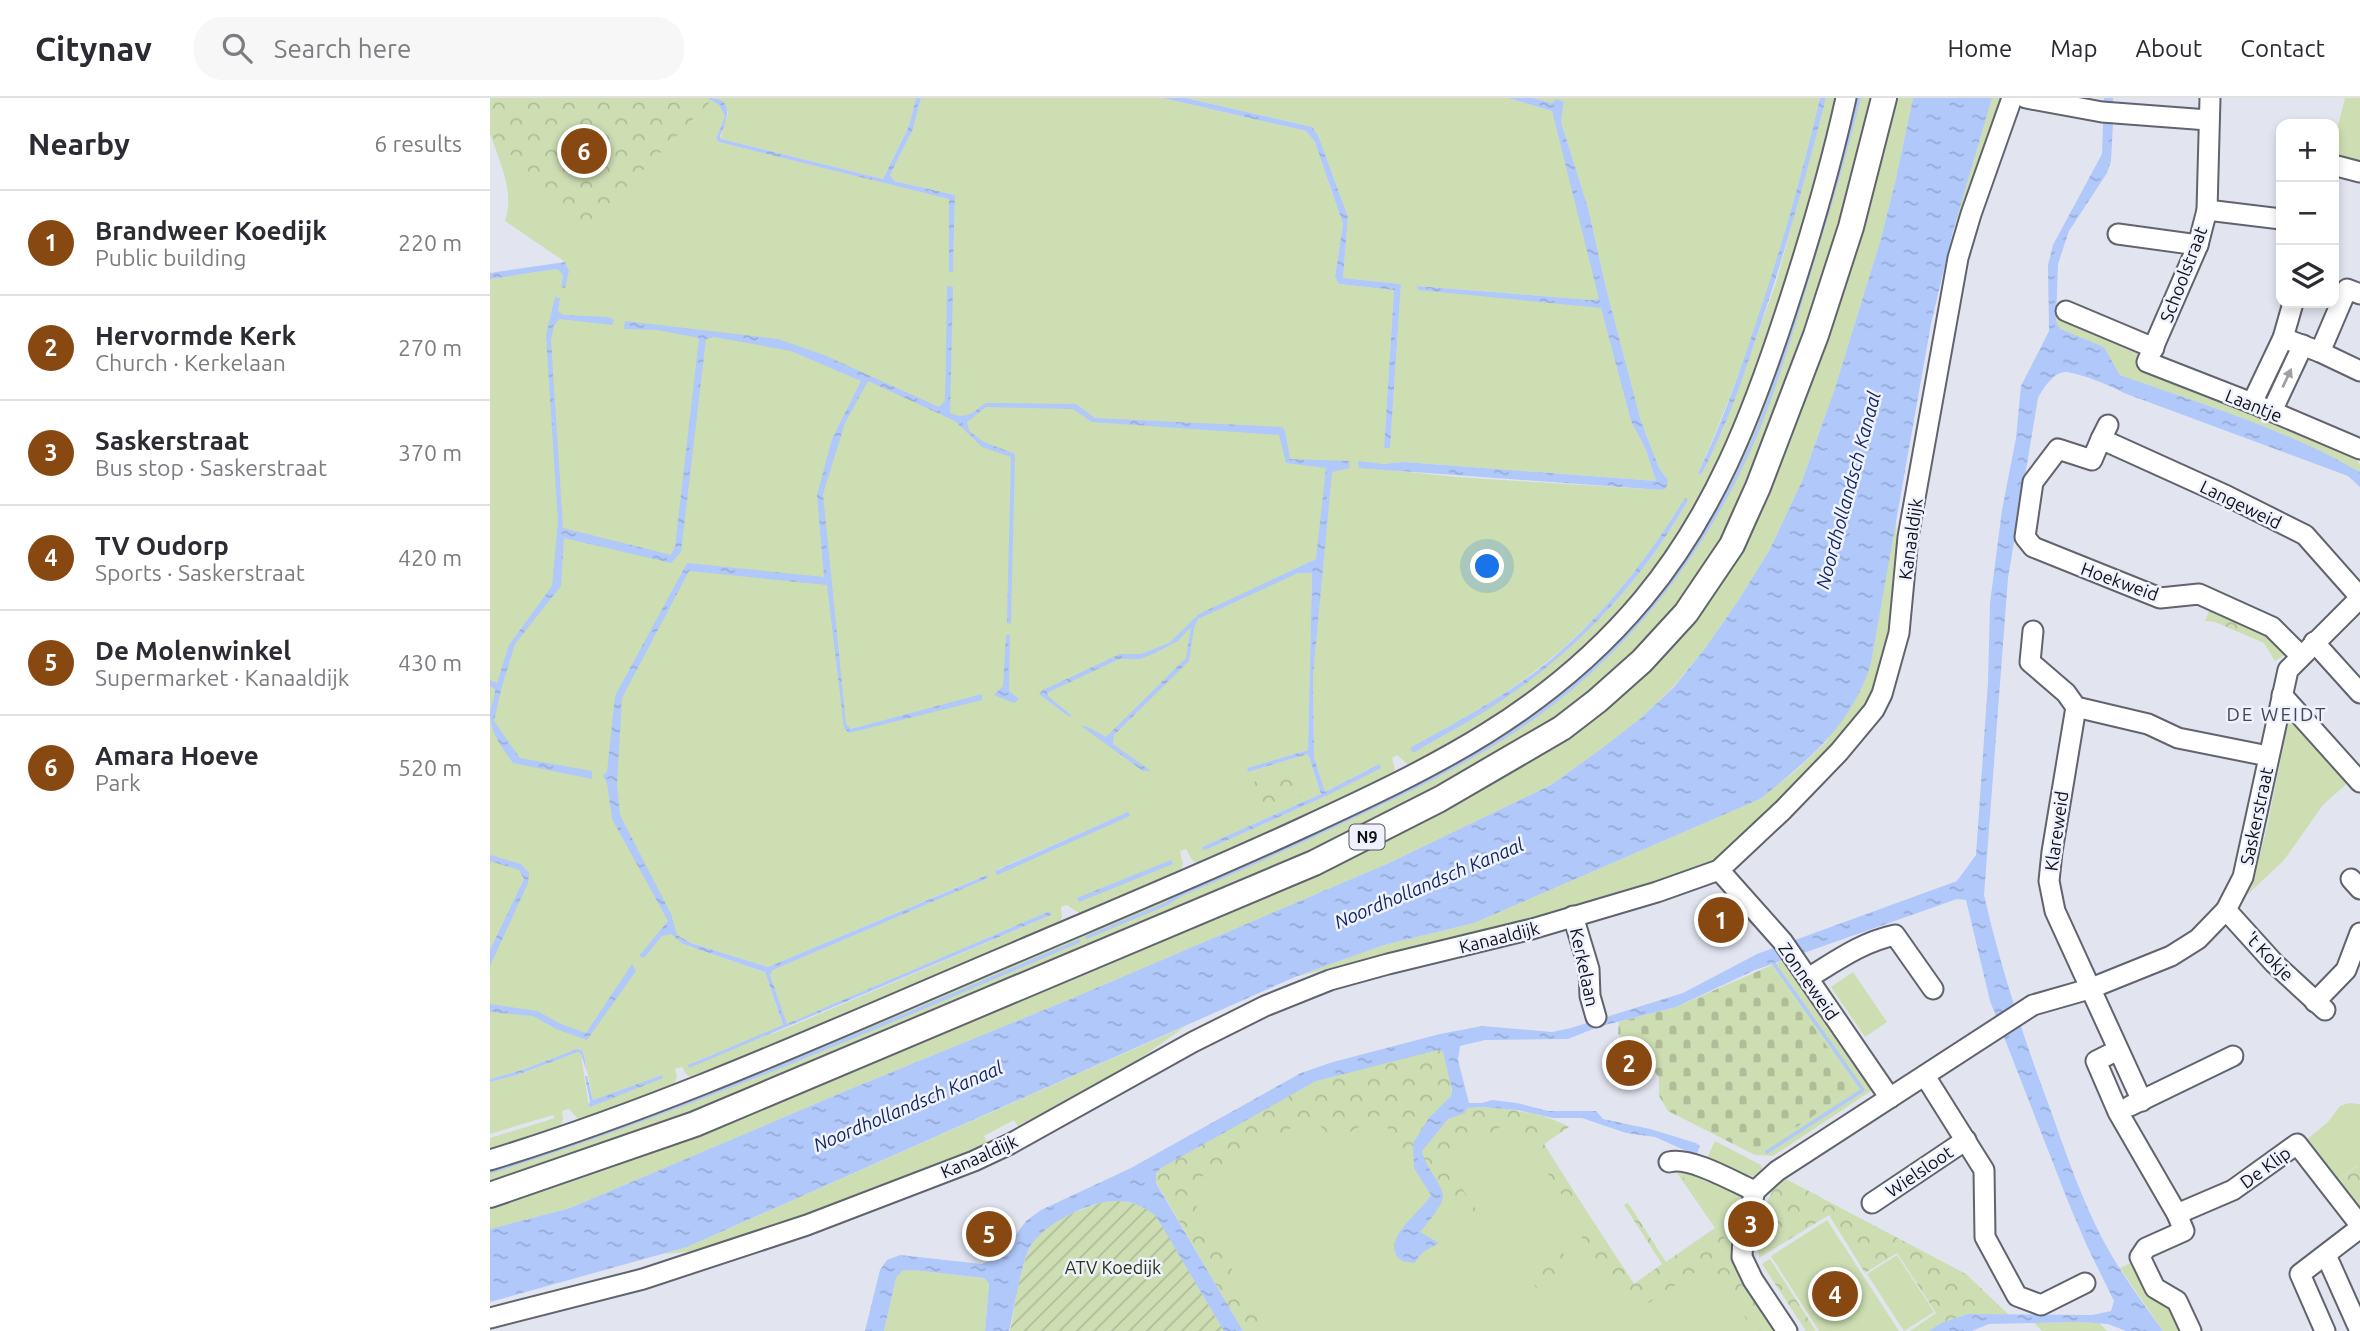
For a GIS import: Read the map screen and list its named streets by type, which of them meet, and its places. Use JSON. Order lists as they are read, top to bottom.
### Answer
{
  "streets": {
    "main road": ["N9"],
    "street": [
      "Schoolstraat",
      "Laantje",
      "Langeweid",
      "Kanaaldijk",
      "Hoekweid",
      "Saskerstraat",
      "Klareweid",
      "'t Kokje",
      "Kerkelaan",
      "Zonneweid",
      "De Klip",
      "Wielsloot"
    ]
  },
  "crossings": [
    ["Schoolstraat", "Laantje"],
    ["Langeweid", "Hoekweid"],
    ["Langeweid", "Saskerstraat"],
    ["Kanaaldijk", "Kerkelaan"],
    ["Kanaaldijk", "Zonneweid"],
    ["Hoekweid", "Saskerstraat"],
    ["Saskerstraat", "Klareweid"],
    ["Saskerstraat", "'t Kokje"],
    ["Saskerstraat", "Wielsloot"]
  ],
  "districts": ["DE WEIDT"],
  "water": ["Noordhollandsch Kanaal"],
  "parks": ["ATV Koedijk"],
  "page": {
    "header": "Citynav",
    "search": "Search here",
    "nav": [
      "Home",
      "Map",
      "About",
      "Contact"
    ],
    "heading": ["Nearby", "6 results"],
    "map_buttons": ["+", "−"],
    "pins": [
      "6",
      "1",
      "2",
      "3",
      "5",
      "4"
    ],
    "list": [
      {
        "mark": "1",
        "name": "Brandweer Koedijk",
        "note": "Public building",
        "value": "220 m"
      },
      {
        "mark": "2",
        "name": "Hervormde Kerk",
        "note": "Church · Kerkelaan",
        "value": "270 m"
      },
      {
        "mark": "3",
        "name": "Saskerstraat",
        "note": "Bus stop · Saskerstraat",
        "value": "370 m"
      },
      {
        "mark": "4",
        "name": "TV Oudorp",
        "note": "Sports · Saskerstraat",
        "value": "420 m"
      },
      {
        "mark": "5",
        "name": "De Molenwinkel",
        "note": "Supermarket · Kanaaldijk",
        "value": "430 m"
      },
      {
        "mark": "6",
        "name": "Amara Hoeve",
        "note": "Park",
        "value": "520 m"
      }
    ]
  }
}
